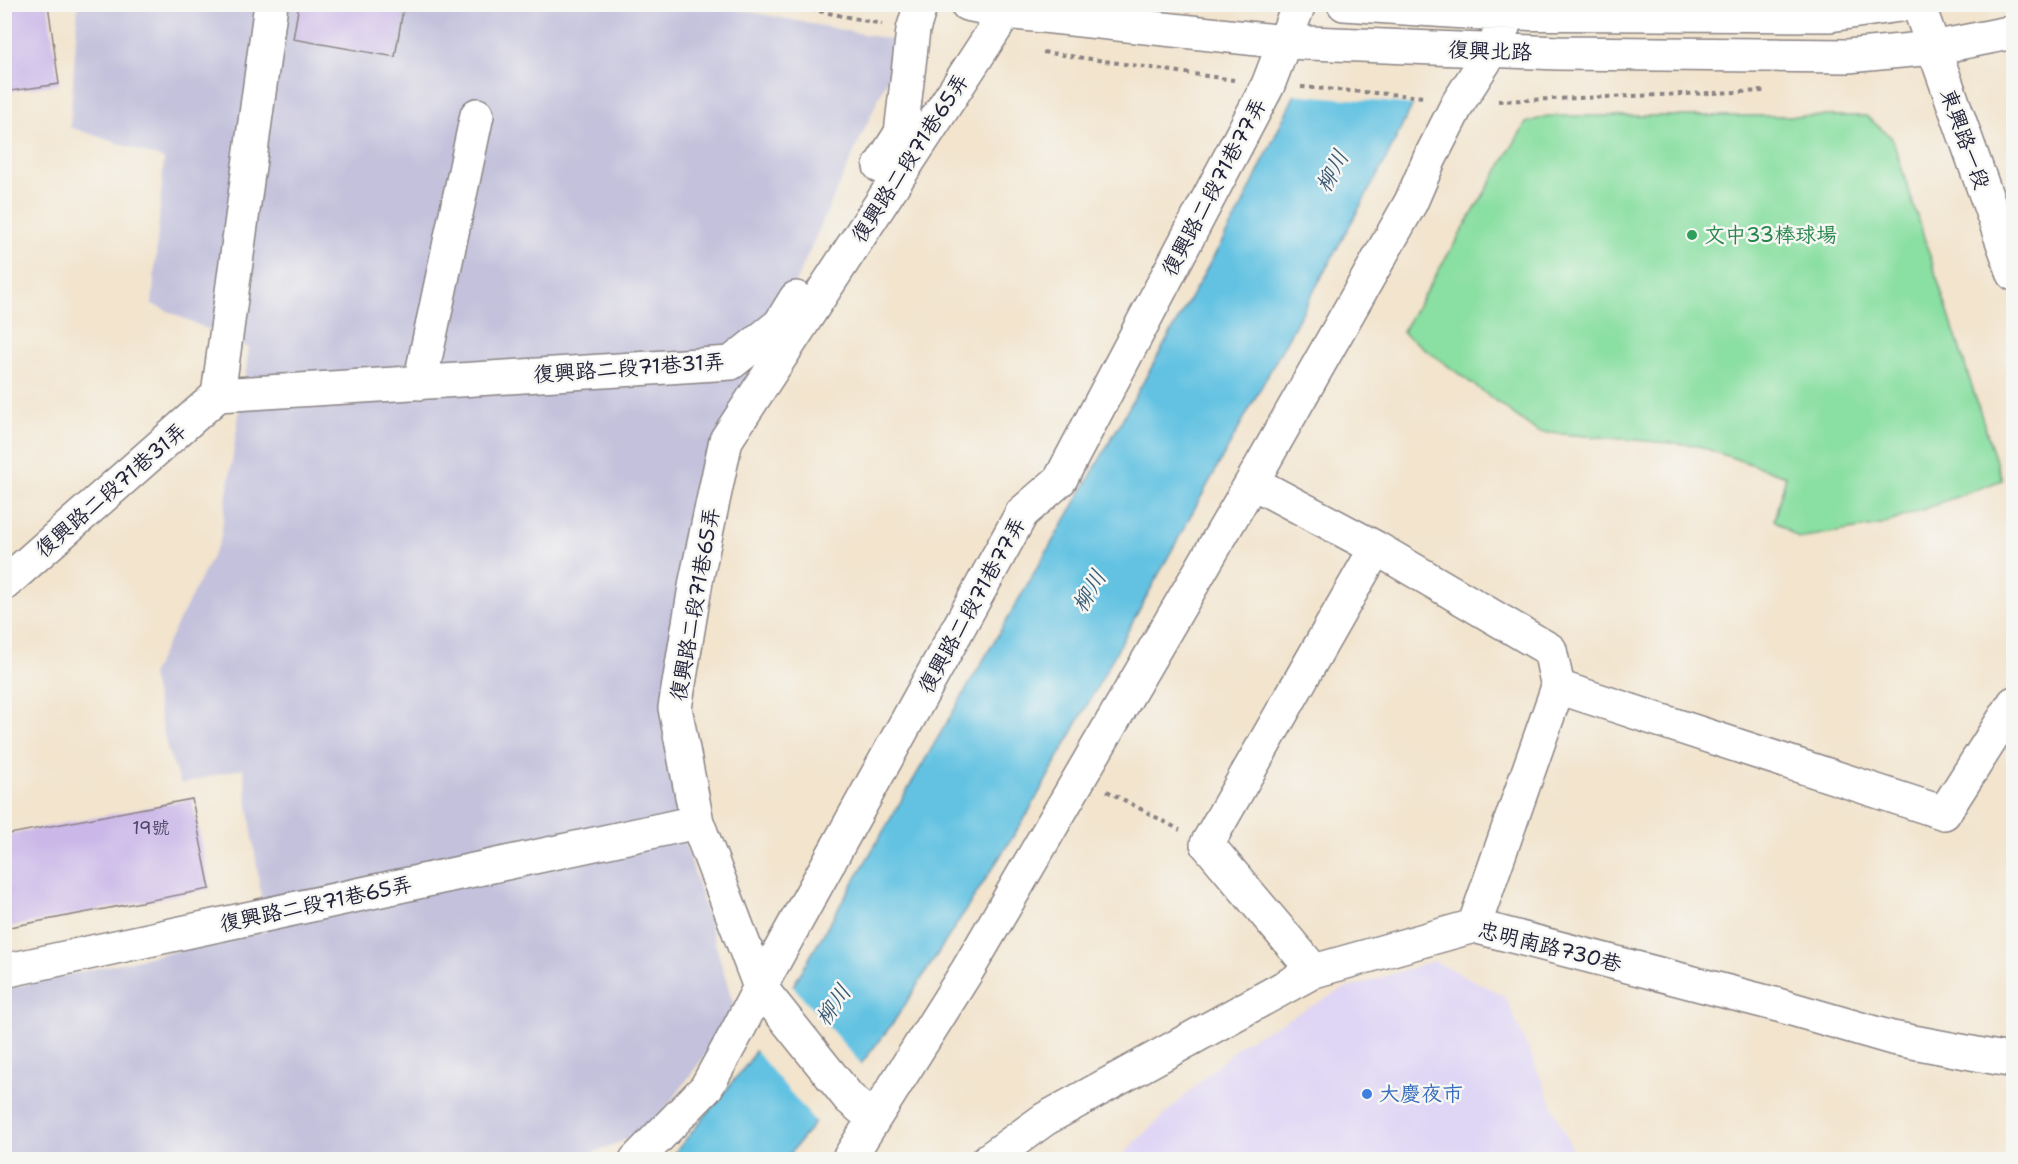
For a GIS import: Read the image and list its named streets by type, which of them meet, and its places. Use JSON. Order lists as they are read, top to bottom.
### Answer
{
  "streets": {
    "street": [
      "復興北路",
      "東興路一段",
      "復興路二段71巷65弄",
      "復興路二段71巷77弄",
      "復興路二段71巷31弄",
      "忠明南路730巷"
    ]
  },
  "crossings": [
    ["復興北路", "東興路一段"],
    ["復興北路", "復興路二段71巷65弄"],
    ["復興北路", "復興路二段71巷77弄"]
  ],
  "water": ["柳川"],
  "places": ["文中33棒球場", "大慶夜市"],
  "house_numbers": ["19號"]
}
